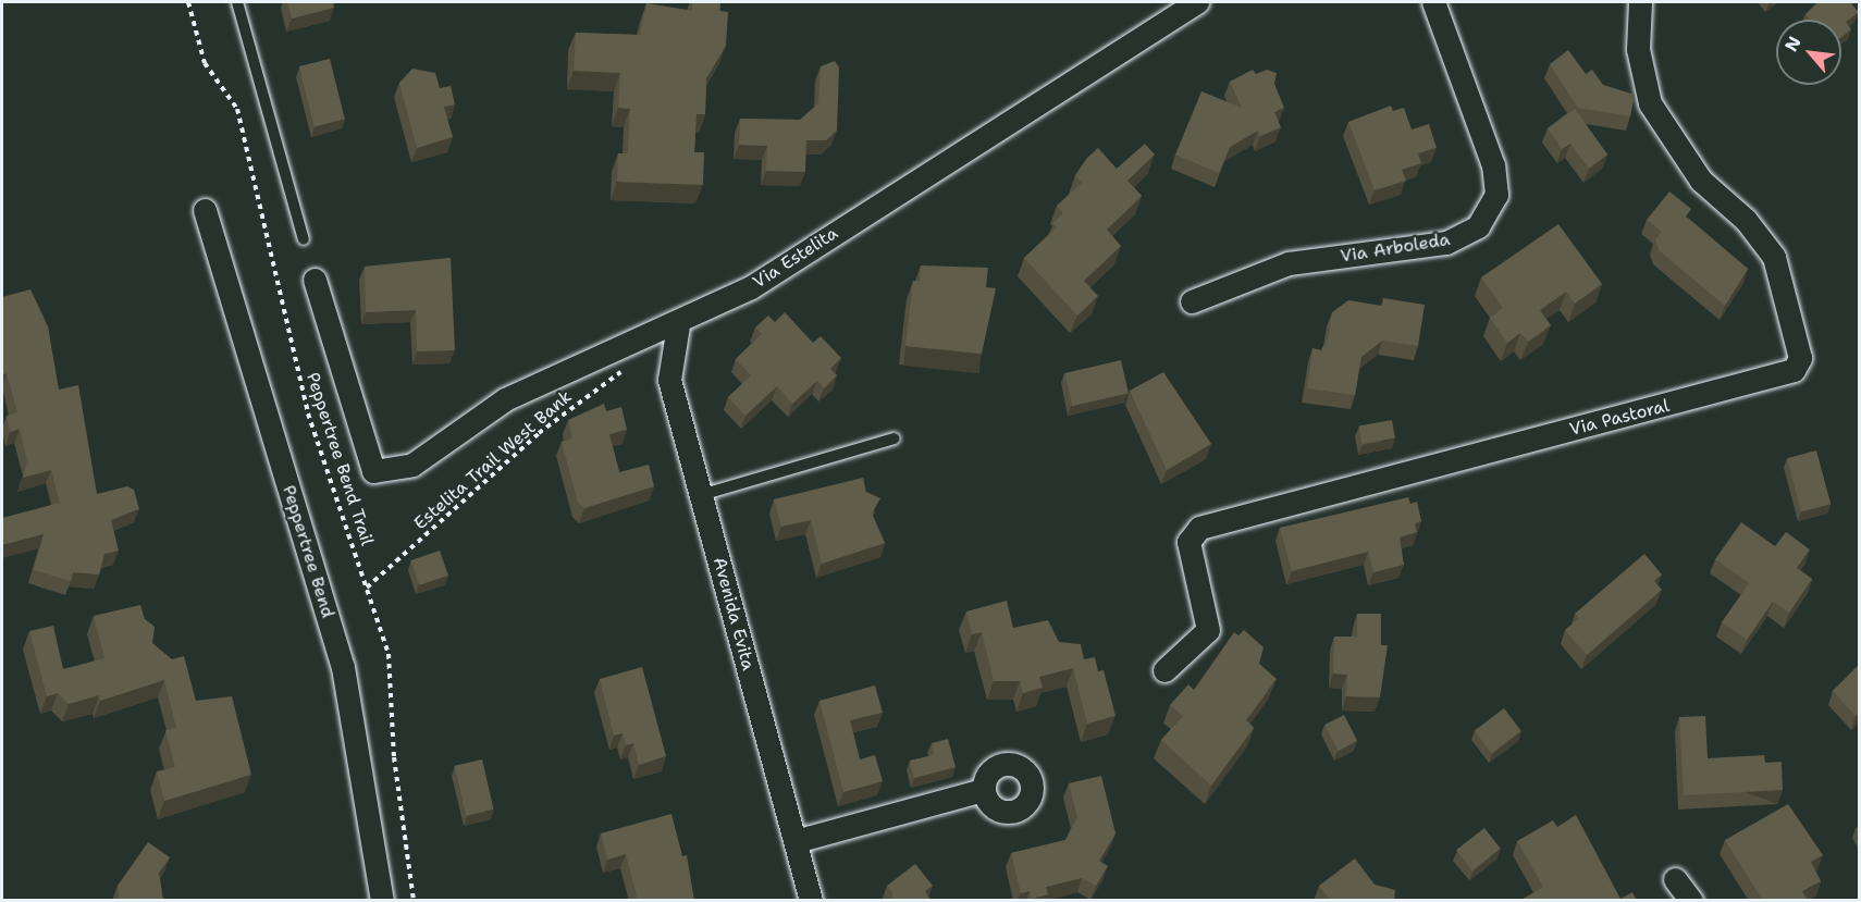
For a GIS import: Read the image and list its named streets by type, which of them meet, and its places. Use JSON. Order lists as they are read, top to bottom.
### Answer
{
  "streets": {
    "street": [
      "Via Arboleda",
      "Via Estelita",
      "Via Pastoral",
      "Peppertree Bend",
      "Avenida Evita"
    ],
    "path": ["Peppertree Bend Trail", "Estelita Trail West Bank"]
  },
  "crossings": [
    ["Via Estelita", "Avenida Evita"],
    ["Peppertree Bend Trail", "Estelita Trail West Bank"]
  ],
  "north": "top left"
}
